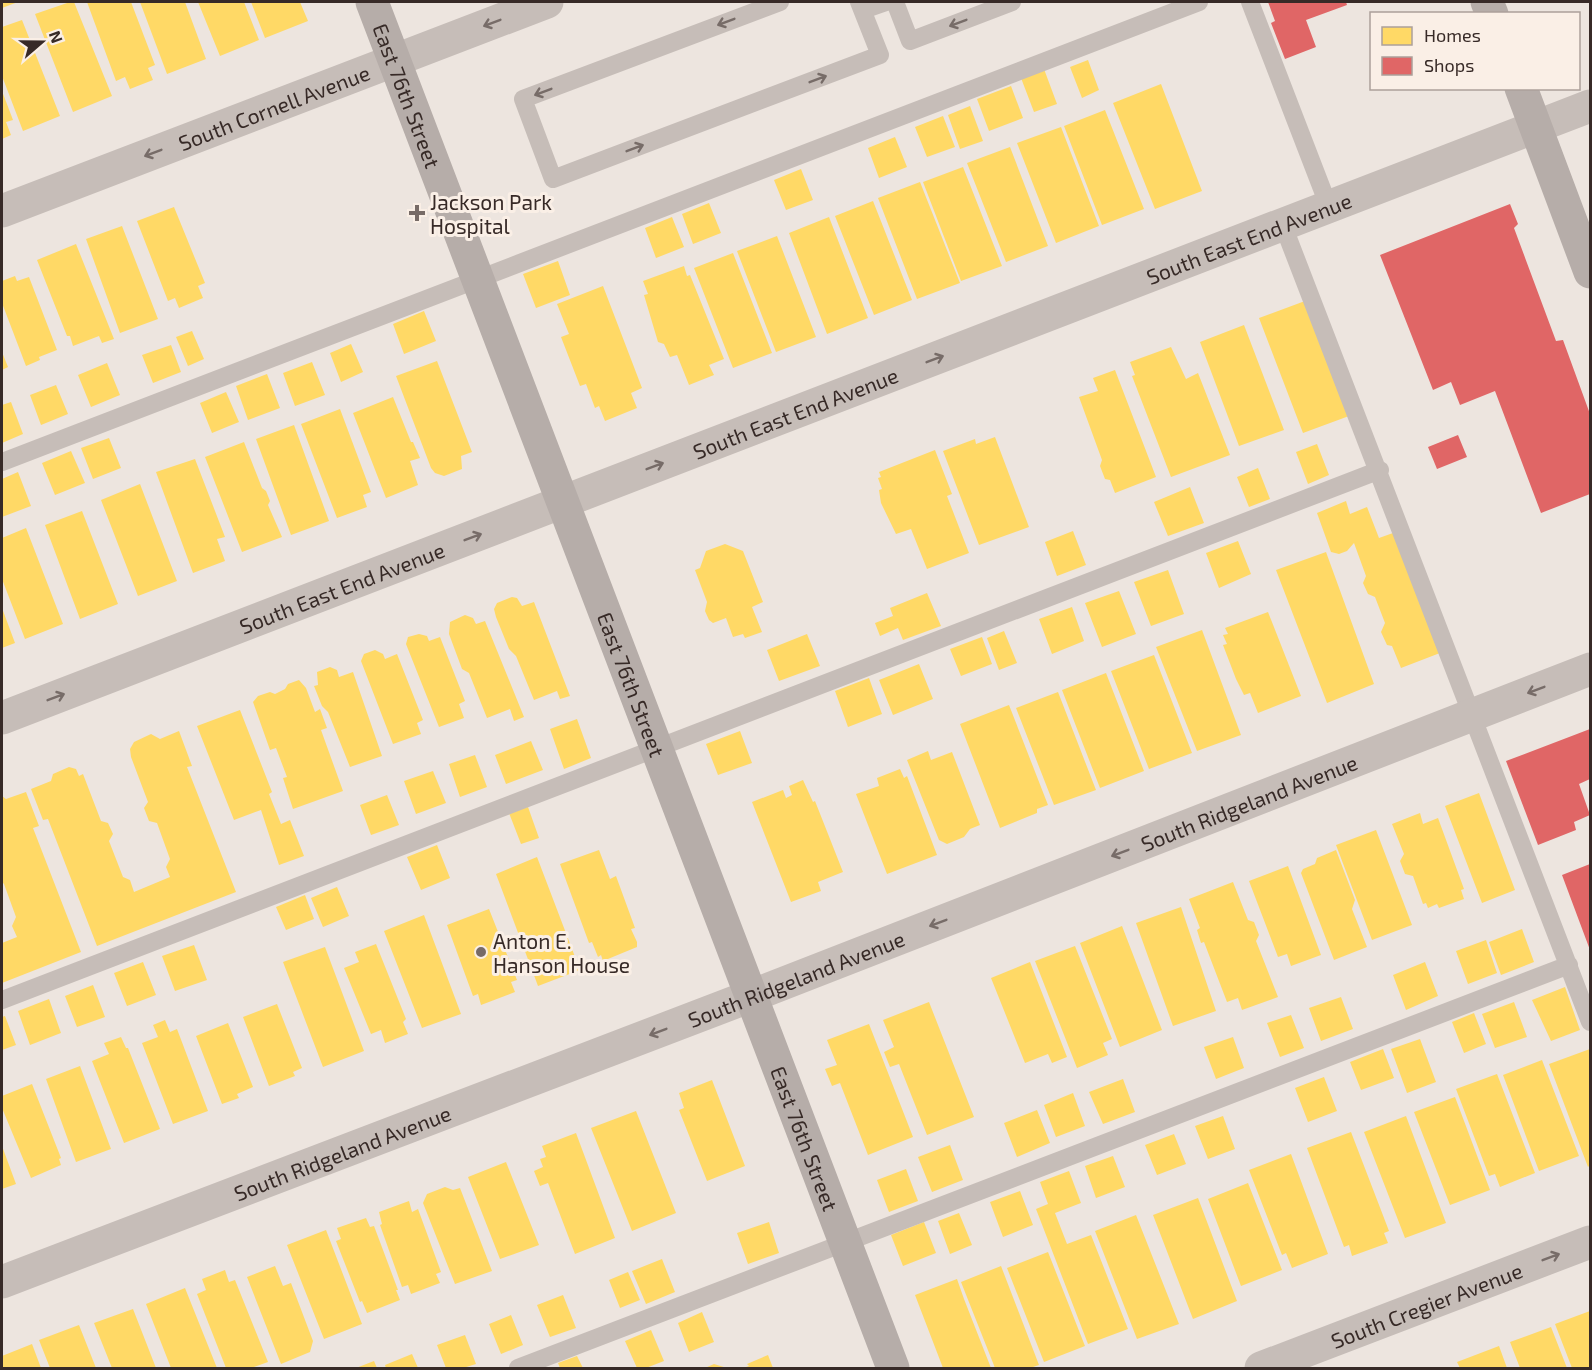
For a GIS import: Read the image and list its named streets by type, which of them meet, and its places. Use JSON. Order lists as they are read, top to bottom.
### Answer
{
  "streets": {
    "street": [
      "East 76th Street",
      "South Cornell Avenue",
      "South East End Avenue",
      "South Ridgeland Avenue",
      "South Cregier Avenue"
    ]
  },
  "crossings": [
    ["East 76th Street", "South Cornell Avenue"],
    ["East 76th Street", "South East End Avenue"],
    ["East 76th Street", "South Ridgeland Avenue"]
  ],
  "one_way": [
    "South Cornell Avenue",
    "South East End Avenue",
    "South Ridgeland Avenue",
    "South Cregier Avenue"
  ],
  "places": {
    "health": ["Jackson Park Hospital"],
    "other": ["Anton E. Hanson House"]
  },
  "legend": ["Homes", "Shops"],
  "north": "right"
}
